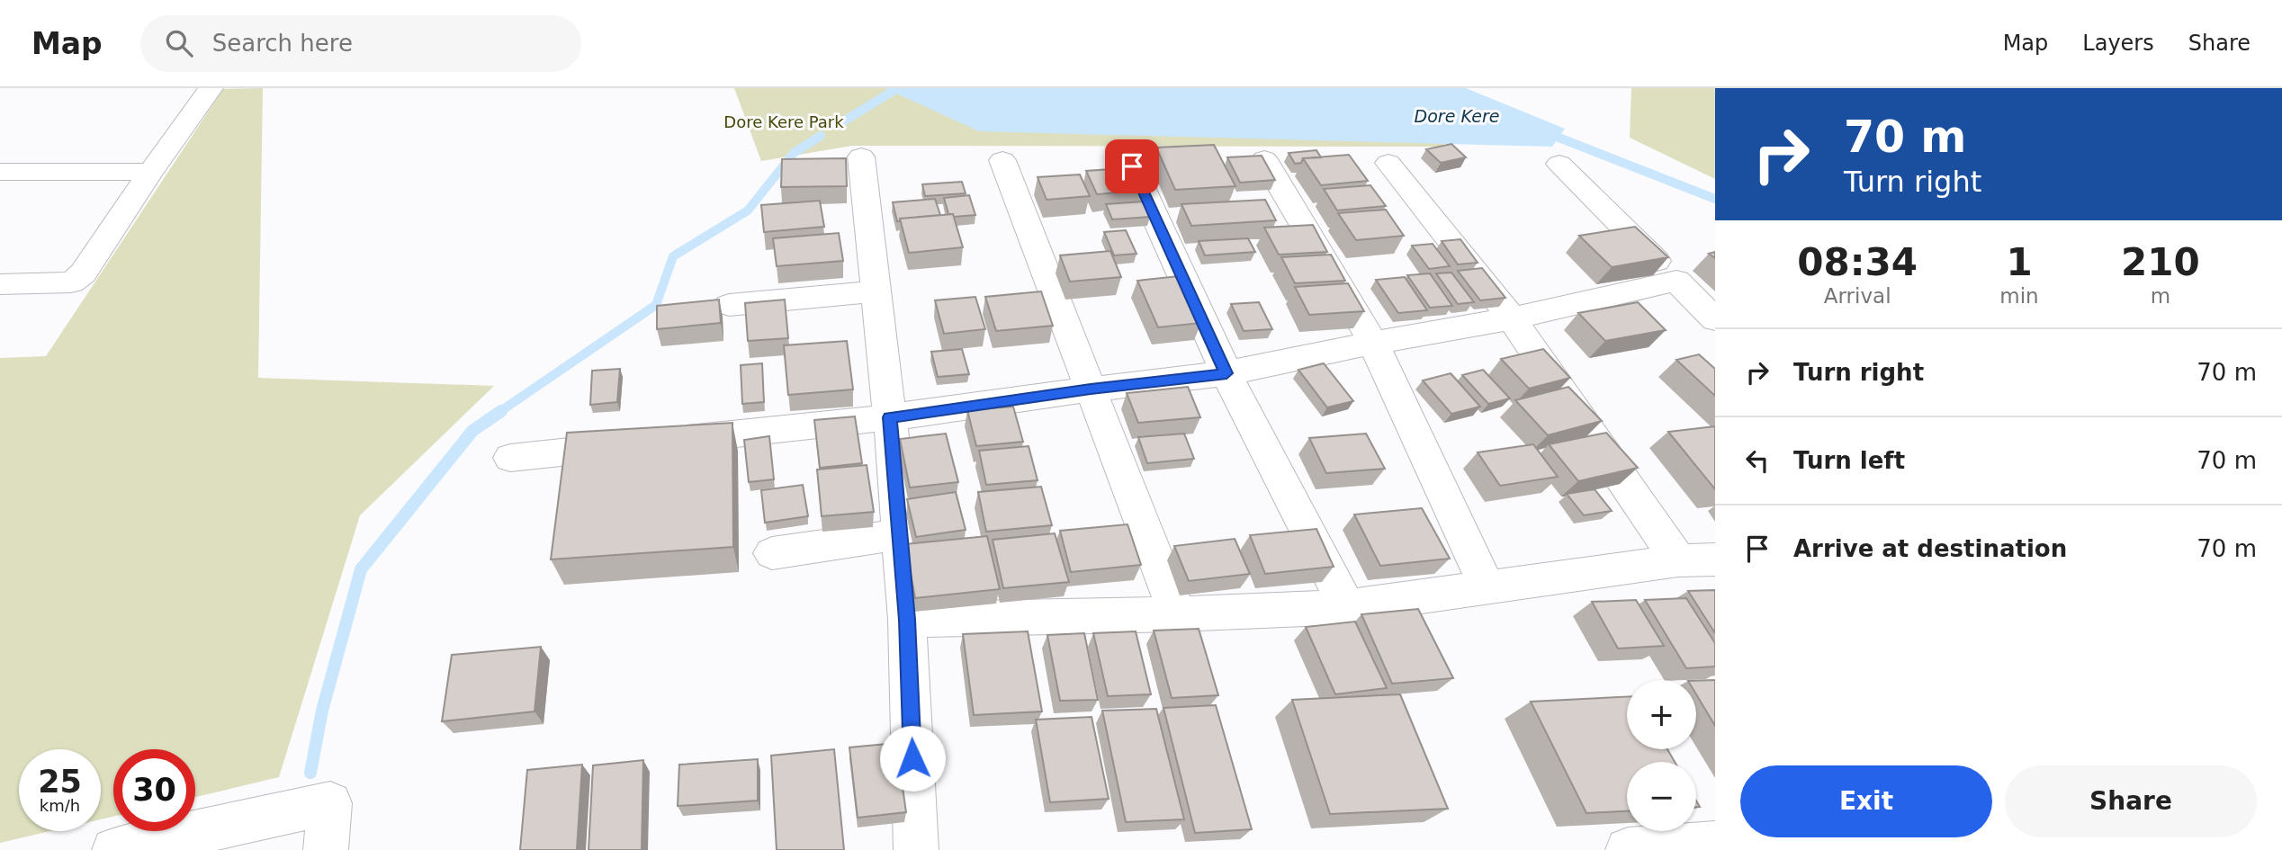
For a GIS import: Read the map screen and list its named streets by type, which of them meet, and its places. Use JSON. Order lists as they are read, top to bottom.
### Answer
{
  "water": ["Dore Kere"],
  "parks": ["Dore Kere Park"],
  "page": {
    "header": "Map",
    "search": "Search here",
    "nav": ["Map", "Layers", "Share"],
    "turn": ["70 m", "Turn right"],
    "eta": [
      "08:34",
      "Arrival",
      "1",
      "min",
      "210",
      "m"
    ],
    "list": [
      {
        "name": "Turn right",
        "value": "70 m"
      },
      {
        "name": "Turn left",
        "value": "70 m"
      },
      {
        "name": "Arrive at destination",
        "value": "70 m"
      }
    ],
    "map_buttons": ["+", "−"],
    "speed": "25 km/h",
    "limit": "30",
    "buttons": ["Exit", "Share"]
  }
}
